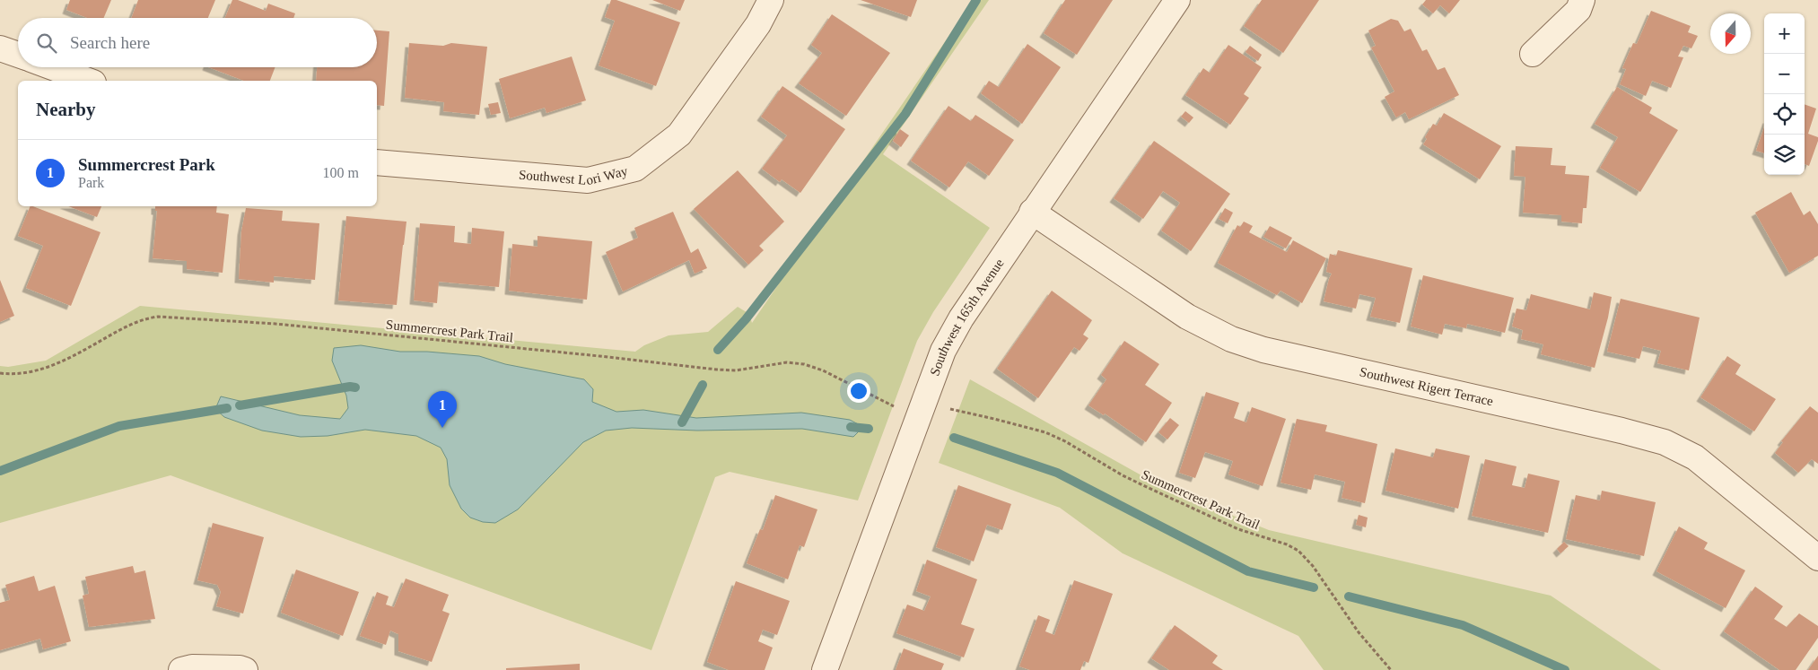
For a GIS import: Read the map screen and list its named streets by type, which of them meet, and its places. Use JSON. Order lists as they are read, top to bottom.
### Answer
{
  "streets": {
    "street": ["Southwest Lori Way", "Southwest 165th Avenue", "Southwest Rigert Terrace"],
    "path": ["Summercrest Park Trail"]
  },
  "crossings": [
    ["Southwest 165th Avenue", "Southwest Rigert Terrace"]
  ],
  "north": "bottom",
  "page": {
    "map_buttons": ["+", "−"],
    "search": "Search here",
    "heading": "Nearby",
    "list": [
      {
        "mark": "1",
        "name": "Summercrest Park",
        "note": "Park",
        "value": "100 m"
      }
    ],
    "pins": "1"
  }
}
